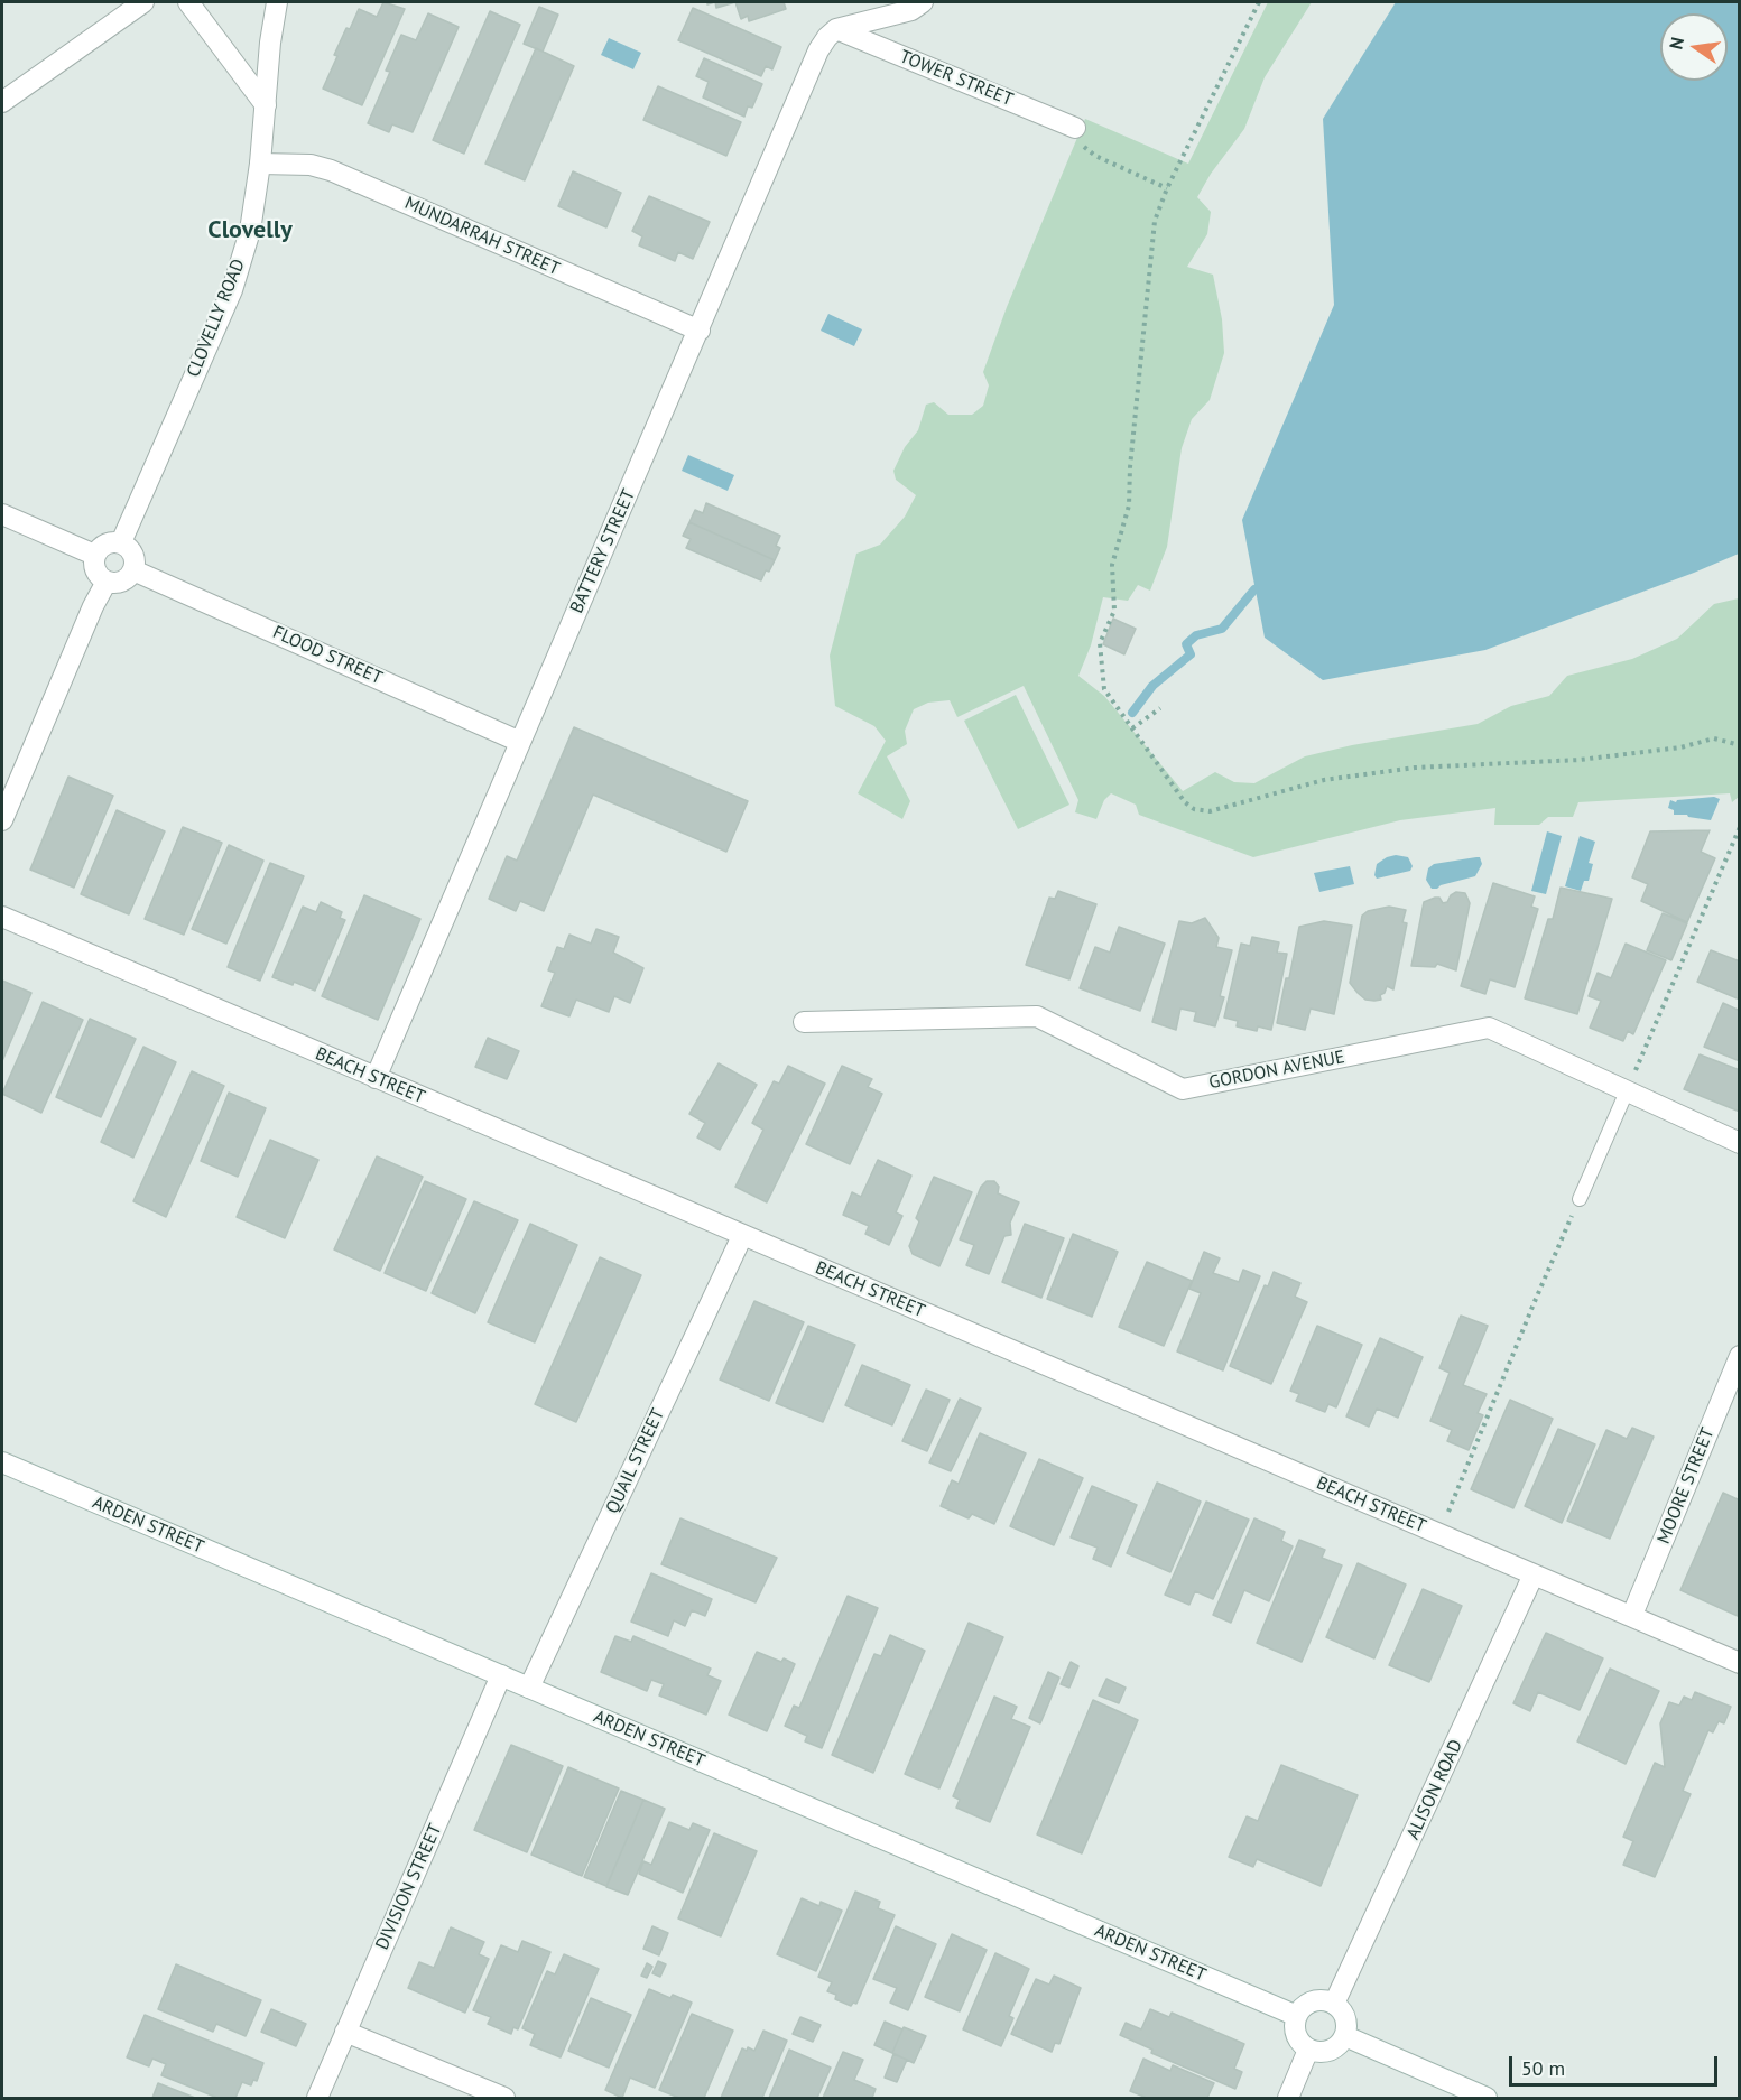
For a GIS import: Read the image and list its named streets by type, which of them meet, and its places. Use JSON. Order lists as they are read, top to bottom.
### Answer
{
  "streets": {
    "street": [
      "TOWER STREET",
      "MUNDARRAH STREET",
      "CLOVELLY ROAD",
      "BATTERY STREET",
      "FLOOD STREET",
      "GORDON AVENUE",
      "BEACH STREET",
      "QUAIL STREET",
      "MOORE STREET",
      "ARDEN STREET",
      "ALISON ROAD",
      "DIVISION STREET"
    ]
  },
  "crossings": [
    ["TOWER STREET", "BATTERY STREET"],
    ["MUNDARRAH STREET", "CLOVELLY ROAD"],
    ["MUNDARRAH STREET", "BATTERY STREET"],
    ["CLOVELLY ROAD", "FLOOD STREET"],
    ["BATTERY STREET", "FLOOD STREET"],
    ["BATTERY STREET", "BEACH STREET"],
    ["BEACH STREET", "QUAIL STREET"],
    ["BEACH STREET", "MOORE STREET"],
    ["BEACH STREET", "ALISON ROAD"],
    ["QUAIL STREET", "ARDEN STREET"],
    ["ARDEN STREET", "ALISON ROAD"],
    ["ARDEN STREET", "DIVISION STREET"]
  ],
  "districts": ["Clovelly"],
  "scale_bar": "50 m",
  "north": "left"
}
